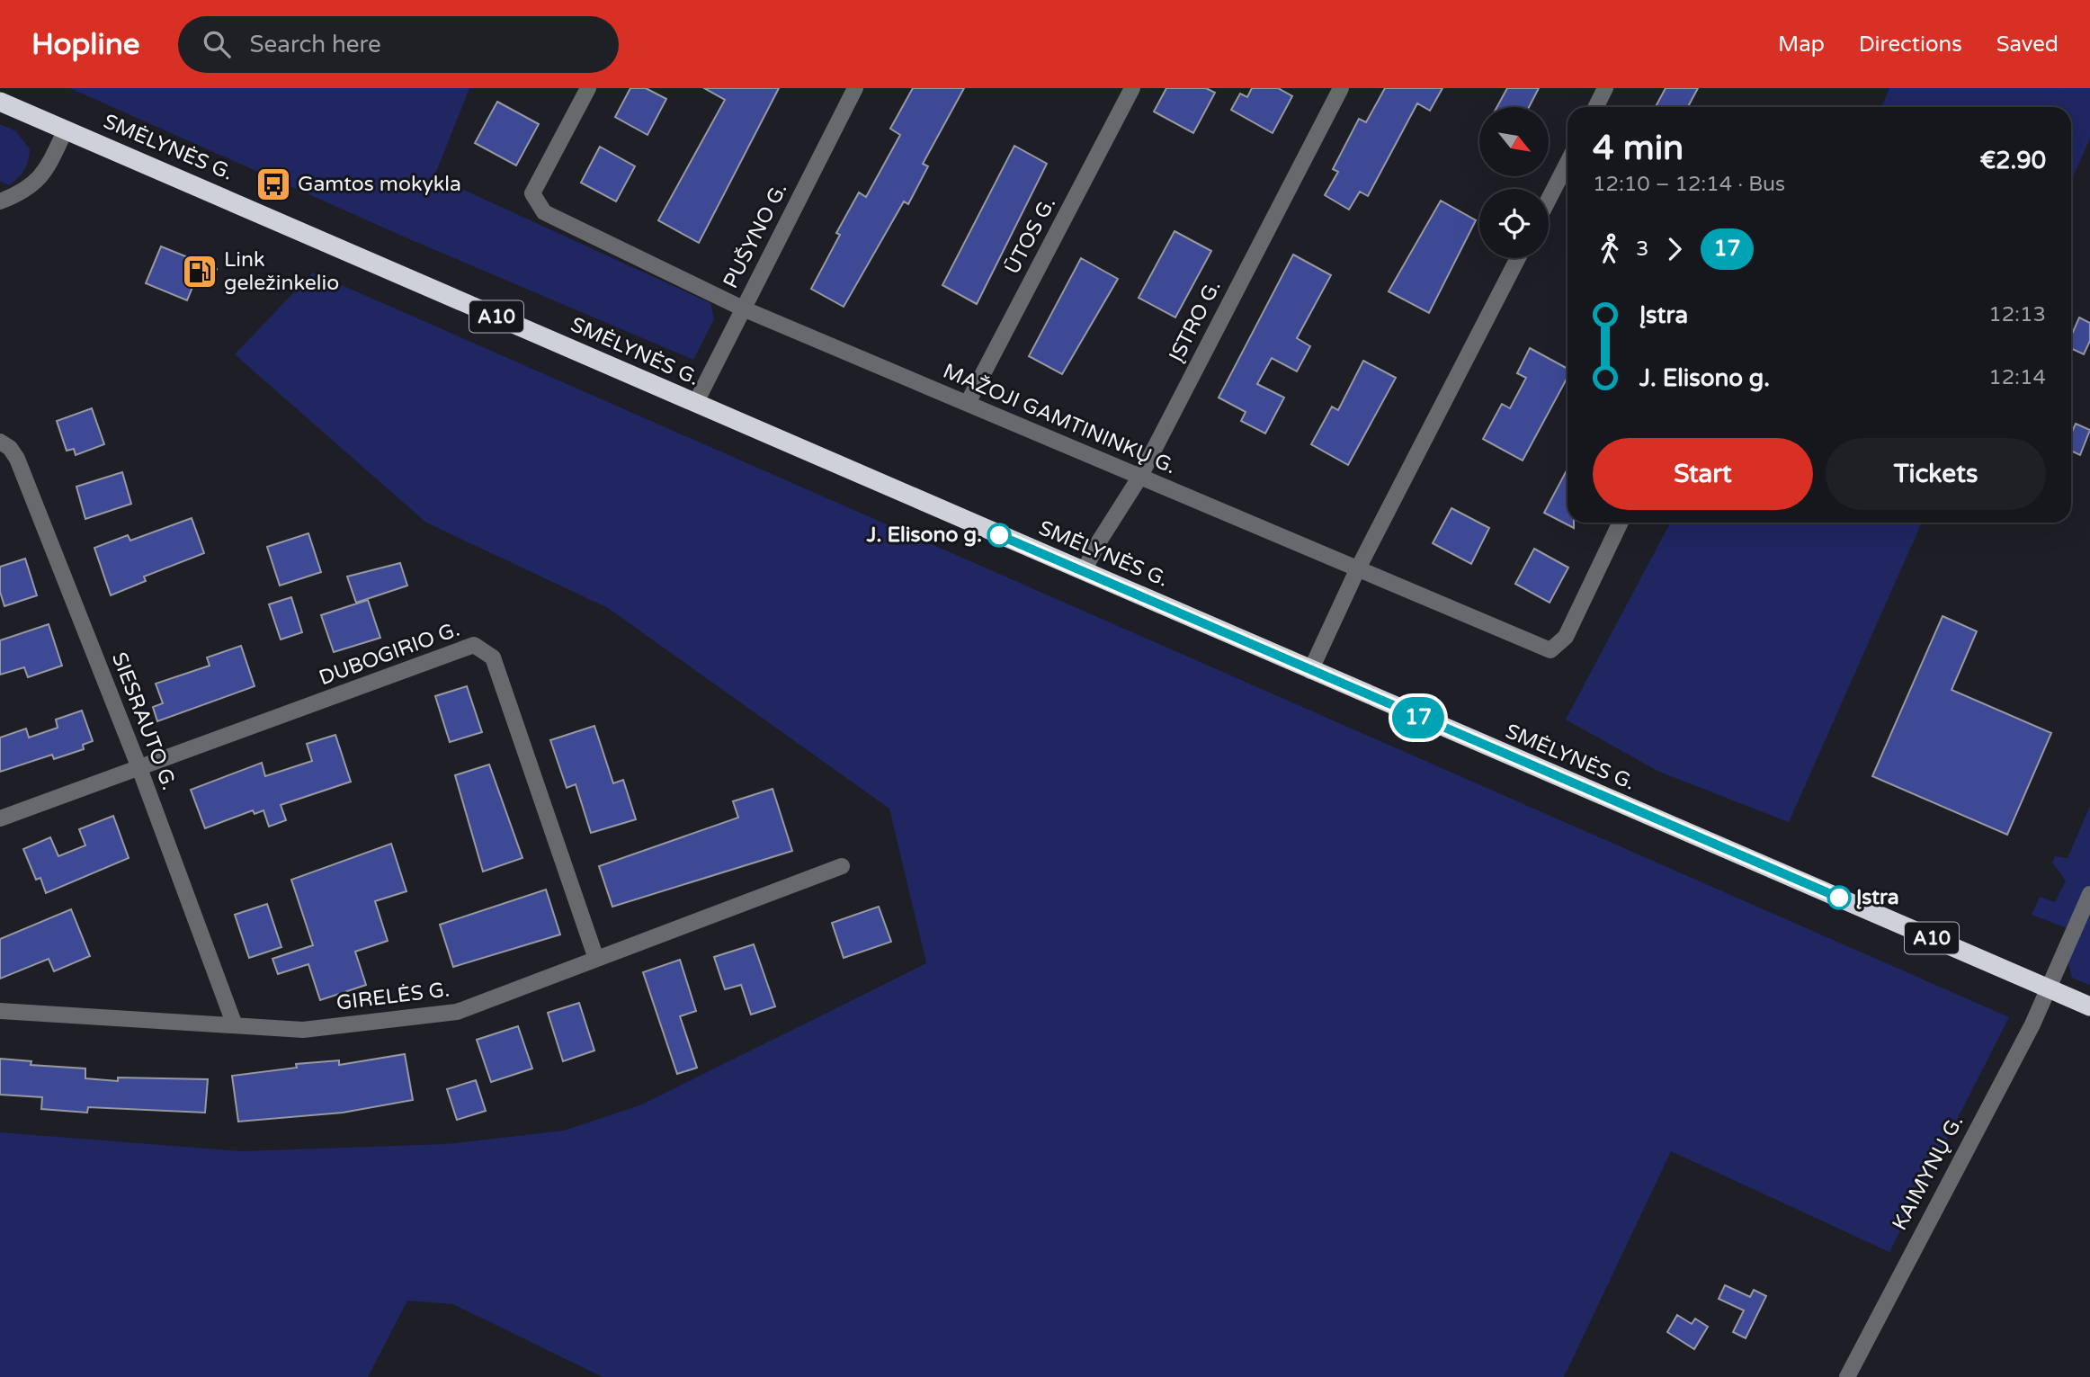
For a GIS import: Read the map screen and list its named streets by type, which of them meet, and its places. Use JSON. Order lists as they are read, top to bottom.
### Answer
{
  "streets": {
    "highway": ["SMĖLYNĖS G.", "A10"],
    "street": [
      "PUŠYNO G.",
      "ŪTOS G.",
      "ĮSTRO G.",
      "MAŽOJI GAMTININKŲ G.",
      "DUBOGIRIO G.",
      "SIESRAUTO G.",
      "GIRELĖS G.",
      "KAIMYNŲ G."
    ]
  },
  "crossings": [
    ["SMĖLYNĖS G.", "PUŠYNO G."],
    ["SMĖLYNĖS G.", "A10"],
    ["SMĖLYNĖS G.", "ĮSTRO G."],
    ["SMĖLYNĖS G.", "KAIMYNŲ G."],
    ["PUŠYNO G.", "MAŽOJI GAMTININKŲ G."],
    ["ŪTOS G.", "MAŽOJI GAMTININKŲ G."],
    ["A10", "KAIMYNŲ G."],
    ["ĮSTRO G.", "MAŽOJI GAMTININKŲ G."],
    ["DUBOGIRIO G.", "SIESRAUTO G."],
    ["DUBOGIRIO G.", "GIRELĖS G."],
    ["SIESRAUTO G.", "GIRELĖS G."]
  ],
  "places": {
    "bus stop": ["Gamtos mokykla"],
    "fuel station": ["Link geležinkelio"],
    "other": ["J. Elisono g.", "Įstra"]
  },
  "lines": ["bus line 17"],
  "north": "bottom right",
  "page": {
    "header": "Hopline",
    "search": "Search here",
    "nav": ["Map", "Directions", "Saved"],
    "on_map": "17",
    "heading": ["4 min", "12:10 – 12:14 · Bus", "€2.90"],
    "legs": ["3", "17"],
    "list": [
      {
        "name": "Įstra",
        "value": "12:13"
      },
      {
        "name": "J. Elisono g.",
        "value": "12:14"
      }
    ],
    "buttons": ["Start", "Tickets"]
  }
}
